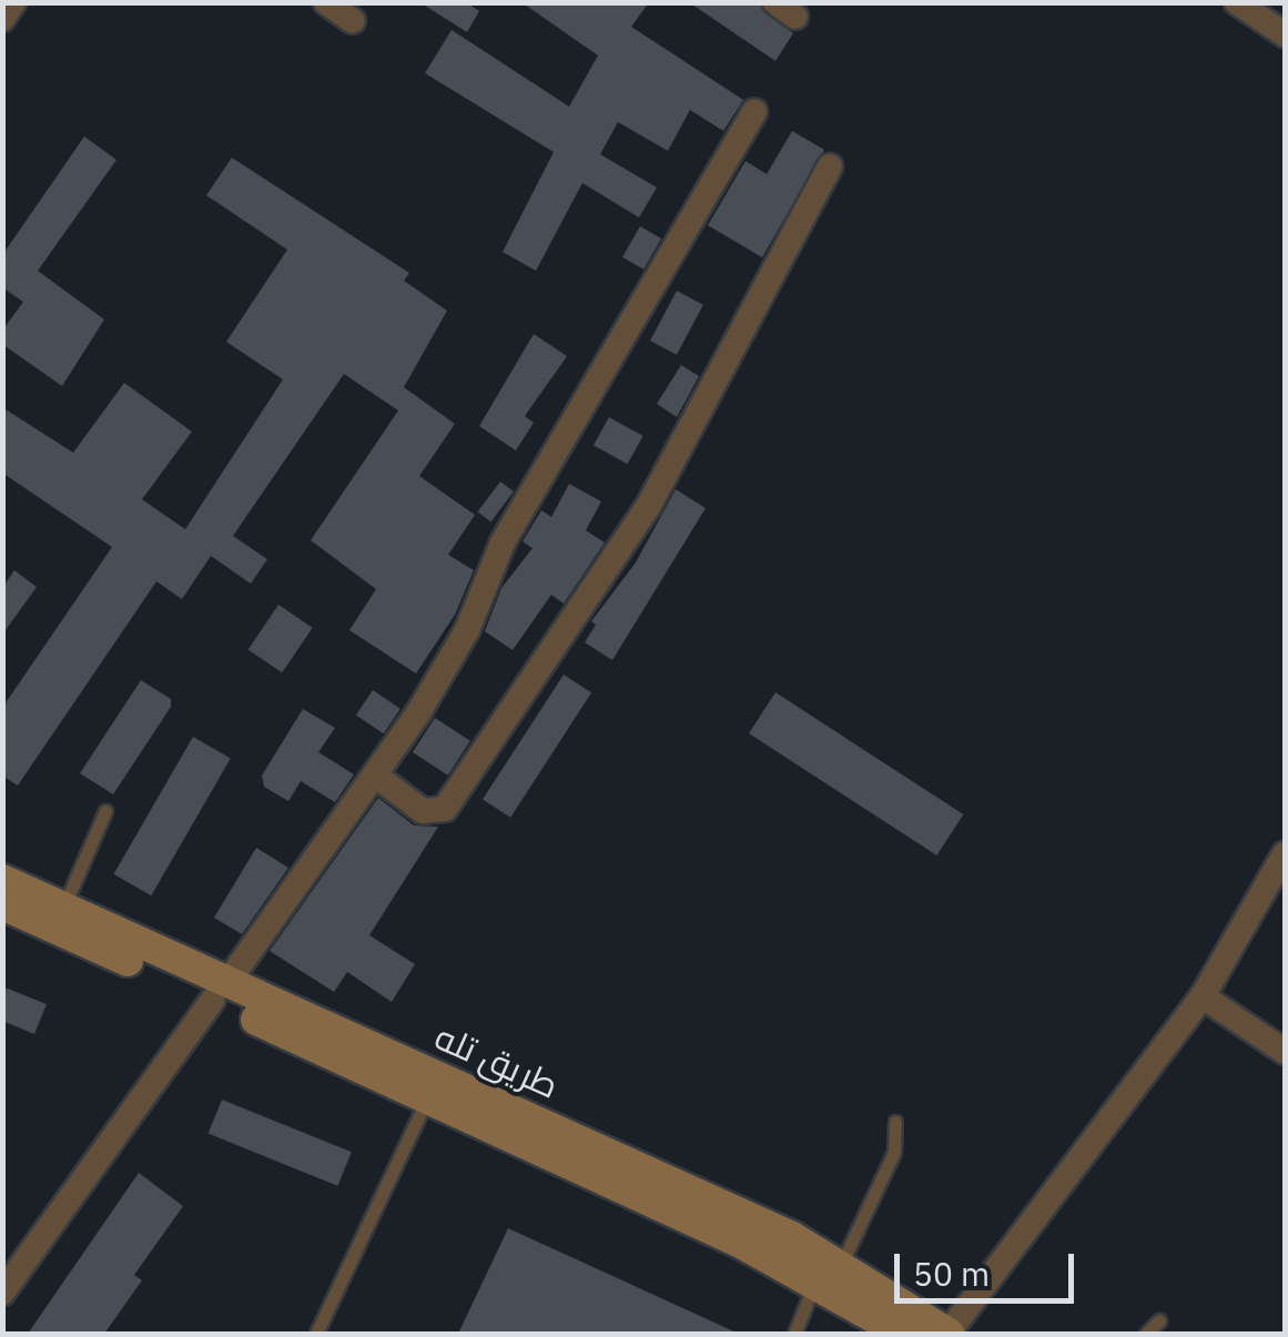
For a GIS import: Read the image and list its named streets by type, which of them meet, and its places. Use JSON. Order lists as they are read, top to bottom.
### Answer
{
  "streets": {
    "main road": ["طريق تله"]
  },
  "scale_bar": "50 m"
}
